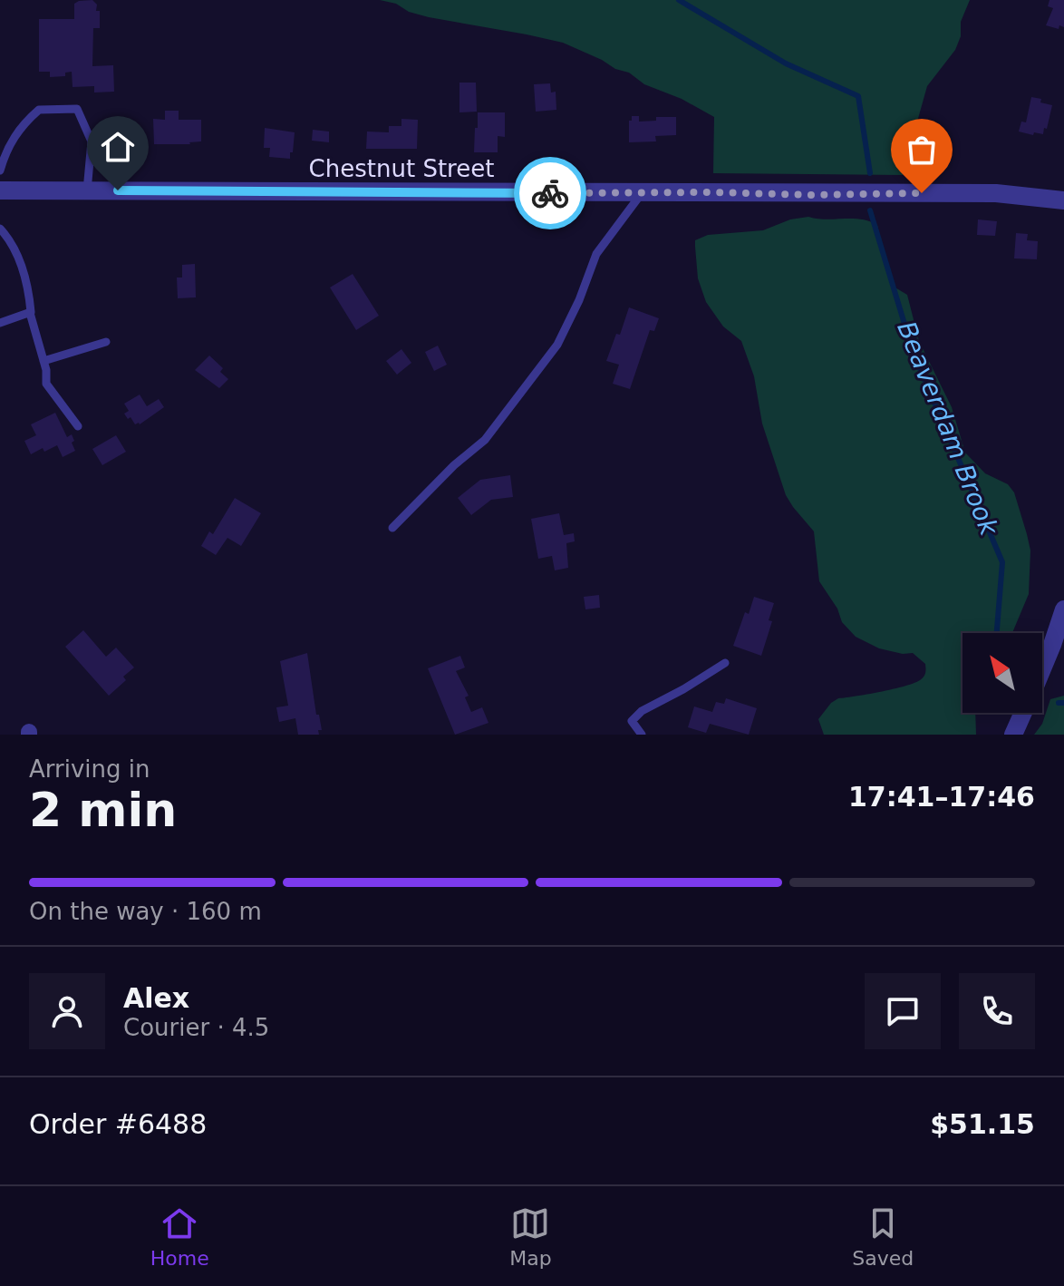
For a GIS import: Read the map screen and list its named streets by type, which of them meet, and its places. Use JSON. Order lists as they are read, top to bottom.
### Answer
{
  "streets": {
    "street": ["Chestnut Street"]
  },
  "water": ["Beaverdam Brook"],
  "north": "top left",
  "page": {
    "heading": ["2 min", "Arriving in", "17:41–17:46"],
    "panel": [
      "Alex",
      "Courier · 4.5",
      "Order #6488",
      "$51.15"
    ],
    "bar": "On the way · 160 m",
    "tabs": ["Home", "Map", "Saved"]
  }
}
